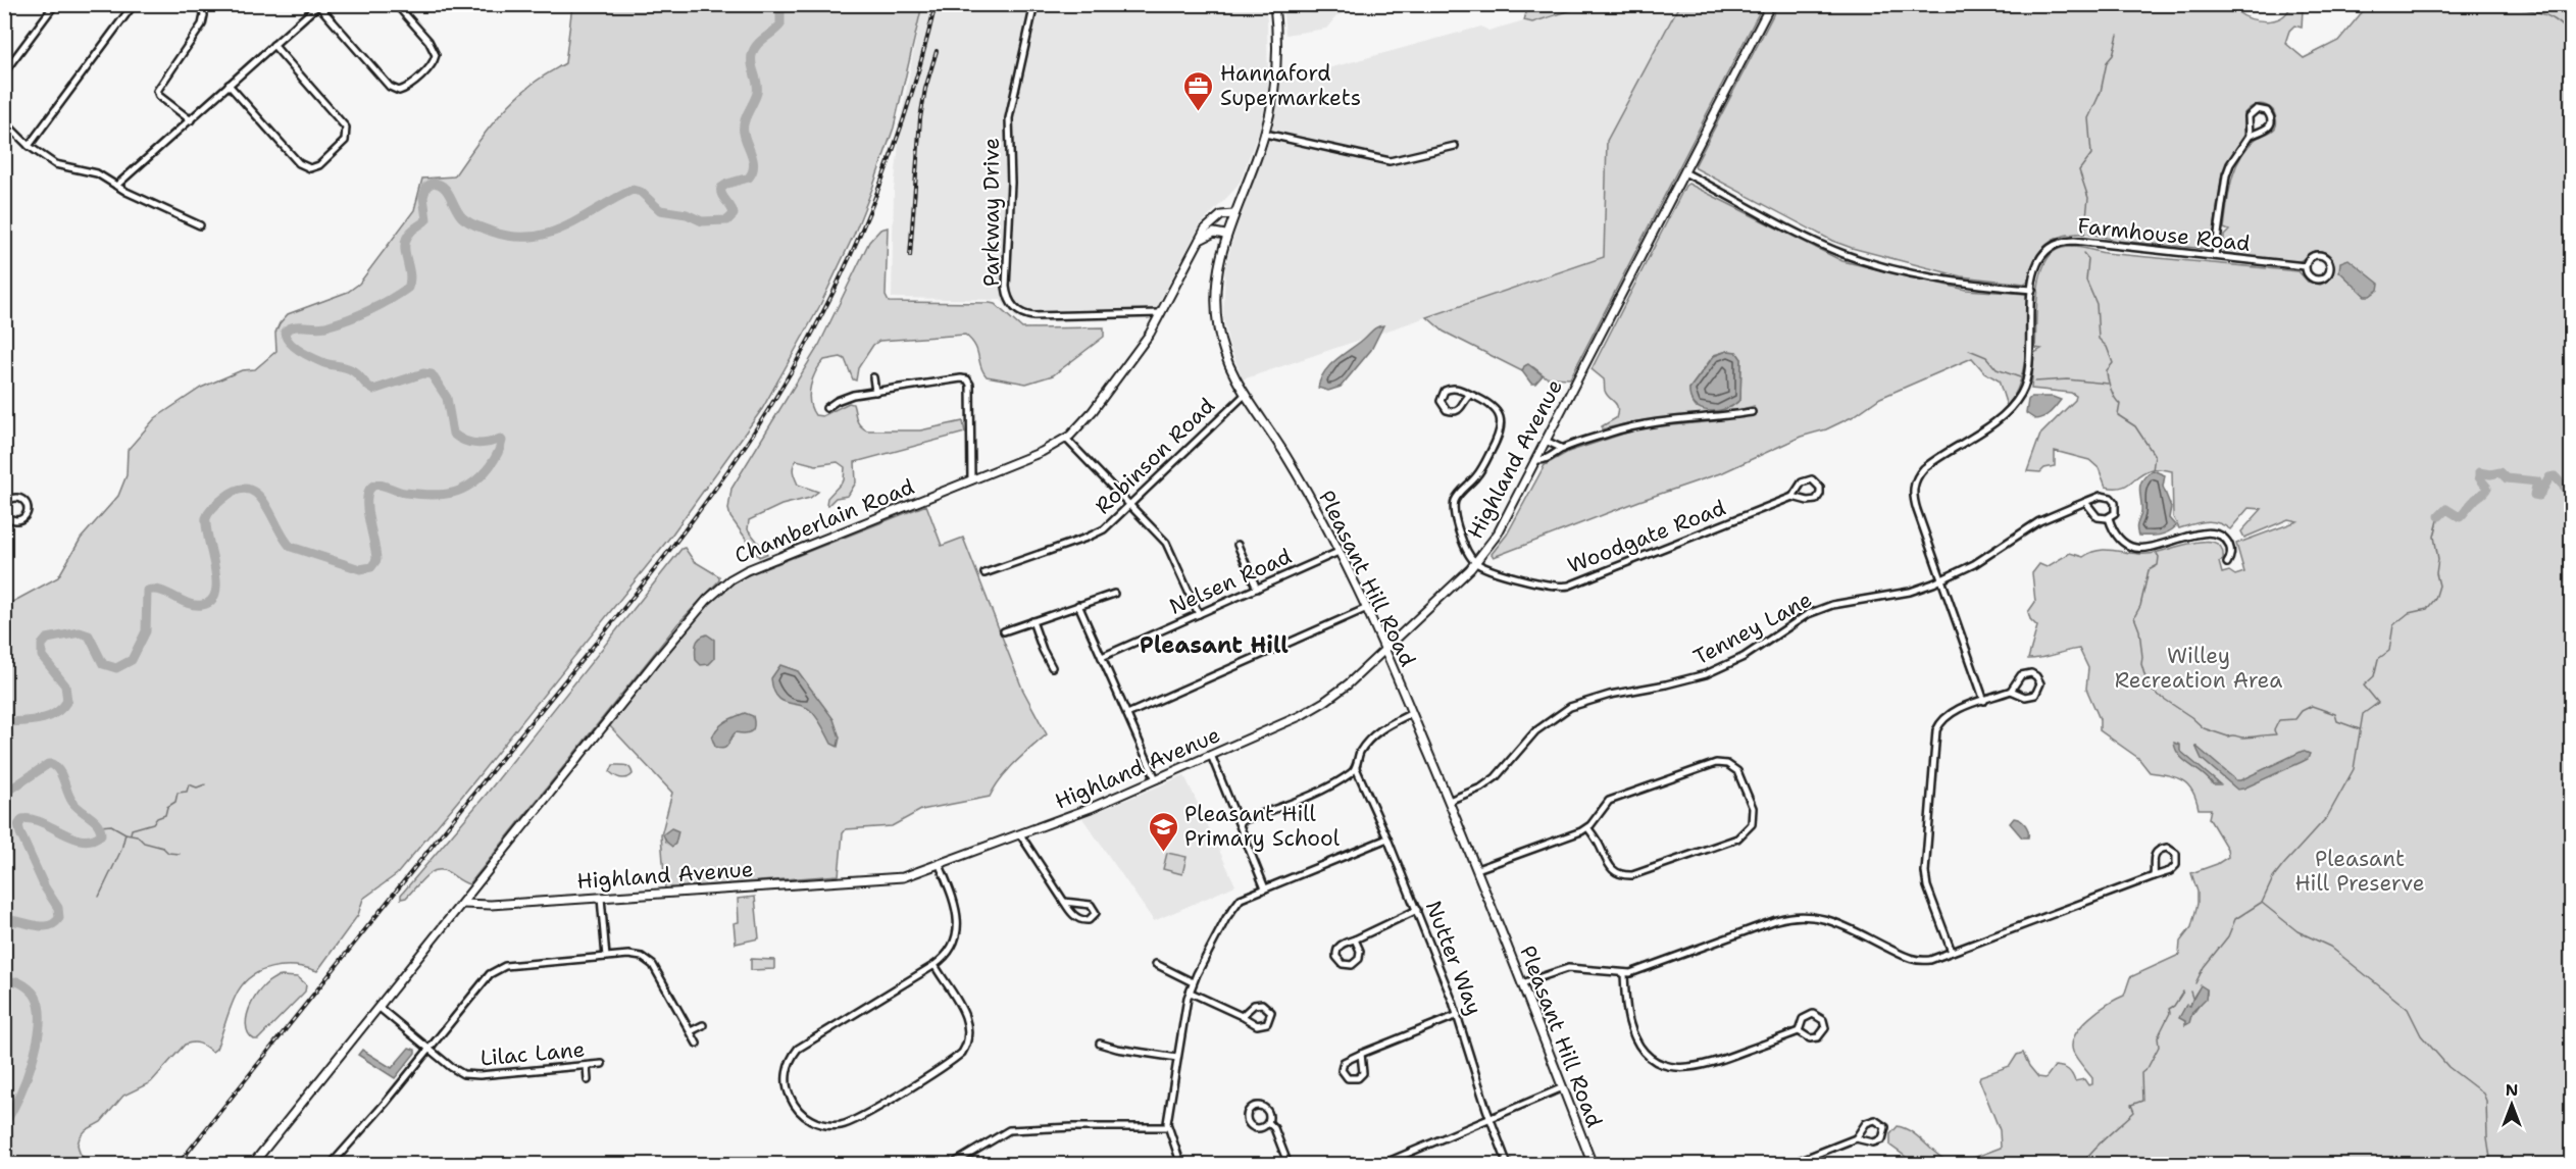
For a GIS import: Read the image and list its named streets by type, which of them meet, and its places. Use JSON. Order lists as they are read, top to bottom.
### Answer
{
  "streets": {
    "street": [
      "Parkway Drive",
      "Farmhouse Road",
      "Robinson Road",
      "Highland Avenue",
      "Chamberlain Road",
      "Woodgate Road",
      "Pleasant Hill Road",
      "Nelsen Road",
      "Tenney Lane",
      "Nutter Way",
      "Lilac Lane"
    ]
  },
  "crossings": [
    ["Parkway Drive", "Chamberlain Road"],
    ["Farmhouse Road", "Tenney Lane"],
    ["Robinson Road", "Pleasant Hill Road"],
    ["Highland Avenue", "Chamberlain Road"],
    ["Highland Avenue", "Woodgate Road"],
    ["Highland Avenue", "Pleasant Hill Road"],
    ["Chamberlain Road", "Pleasant Hill Road"],
    ["Pleasant Hill Road", "Nelsen Road"],
    ["Pleasant Hill Road", "Tenney Lane"]
  ],
  "districts": ["Pleasant Hill"],
  "parks": ["Willey Recreation Area", "Pleasant Hill Preserve"],
  "places": {
    "office": ["Hannaford Supermarkets"],
    "school or university": ["Pleasant Hill Primary School"]
  },
  "north": "top"
}
